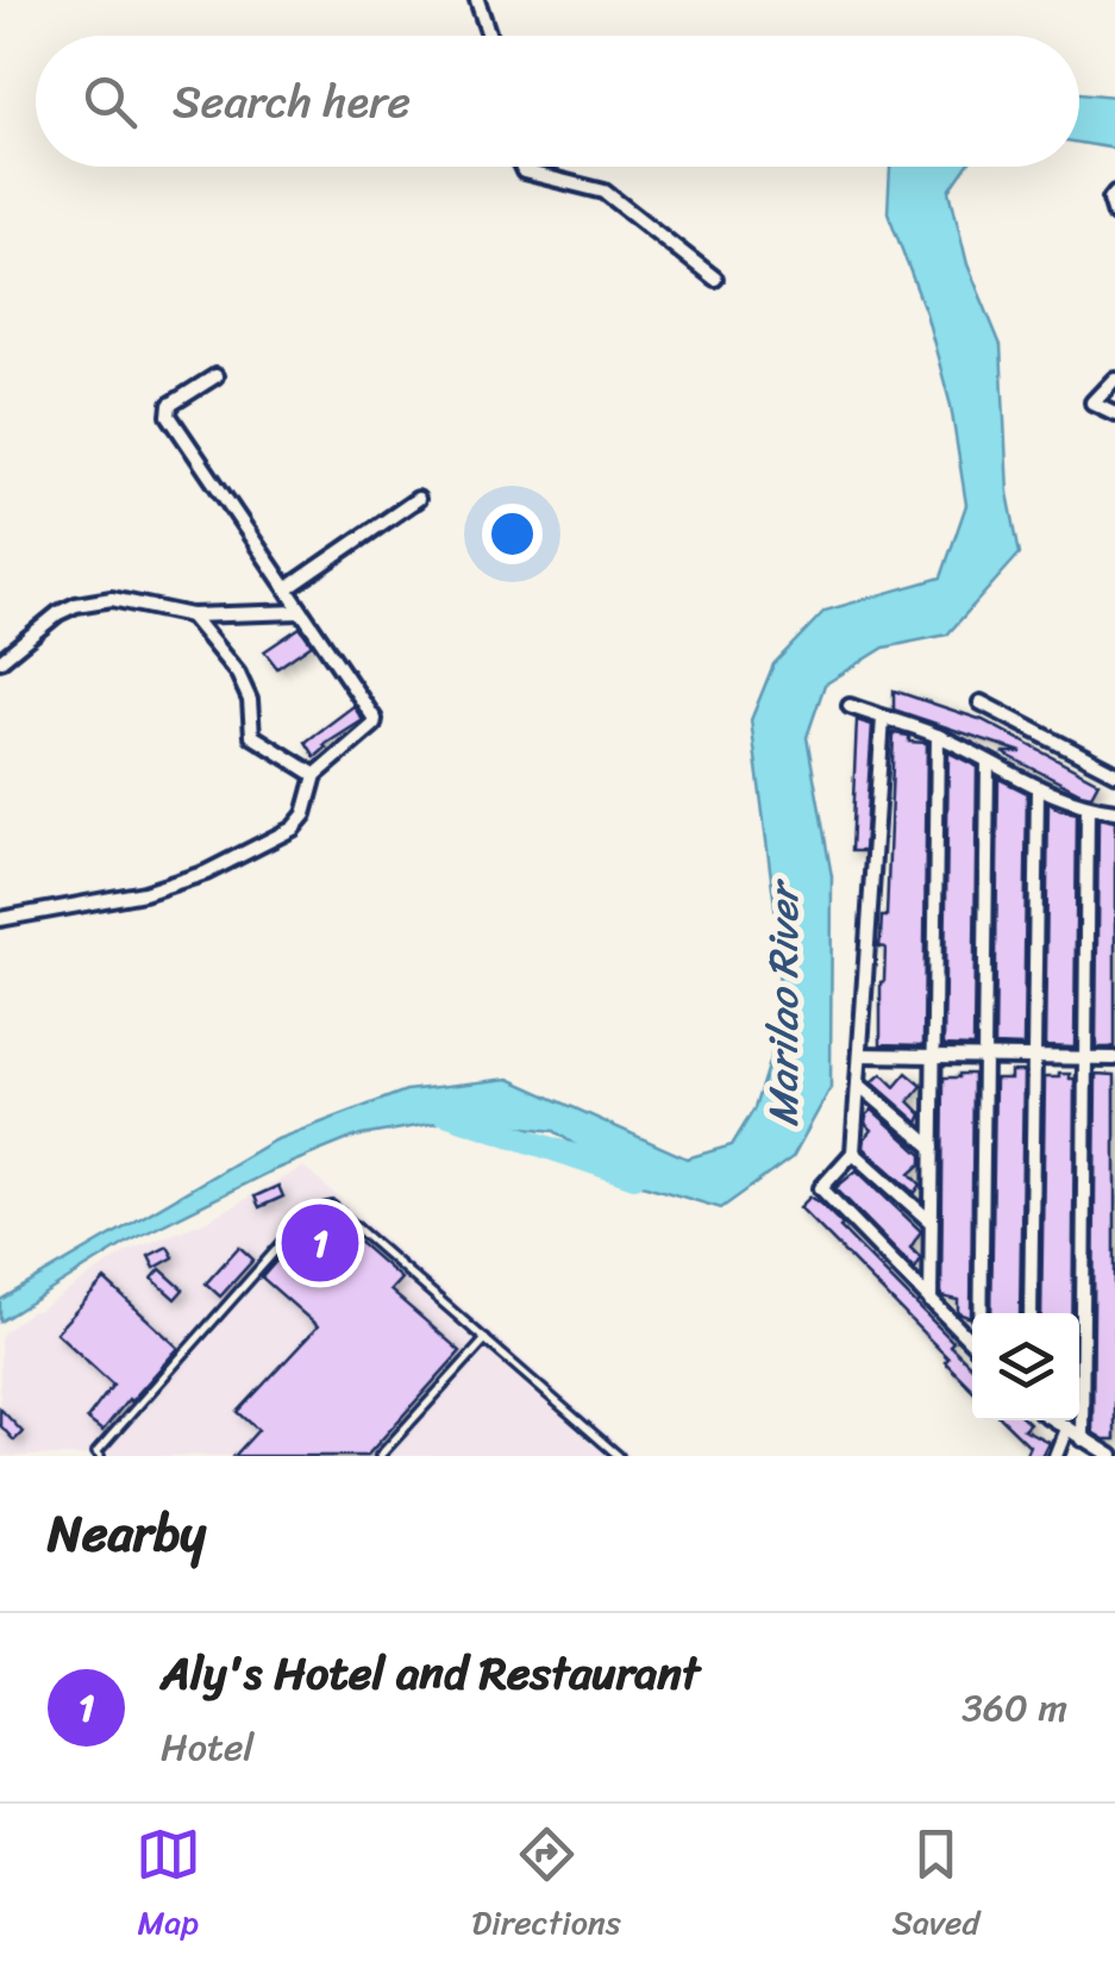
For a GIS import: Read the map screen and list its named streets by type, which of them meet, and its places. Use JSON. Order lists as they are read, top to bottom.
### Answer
{
  "water": ["Marilao River"],
  "page": {
    "search": "Search here",
    "pins": "1",
    "heading": "Nearby",
    "list": [
      {
        "mark": "1",
        "name": "Aly's Hotel and Restaurant",
        "note": "Hotel",
        "value": "360 m"
      }
    ],
    "nav": ["Map", "Directions", "Saved"]
  }
}
